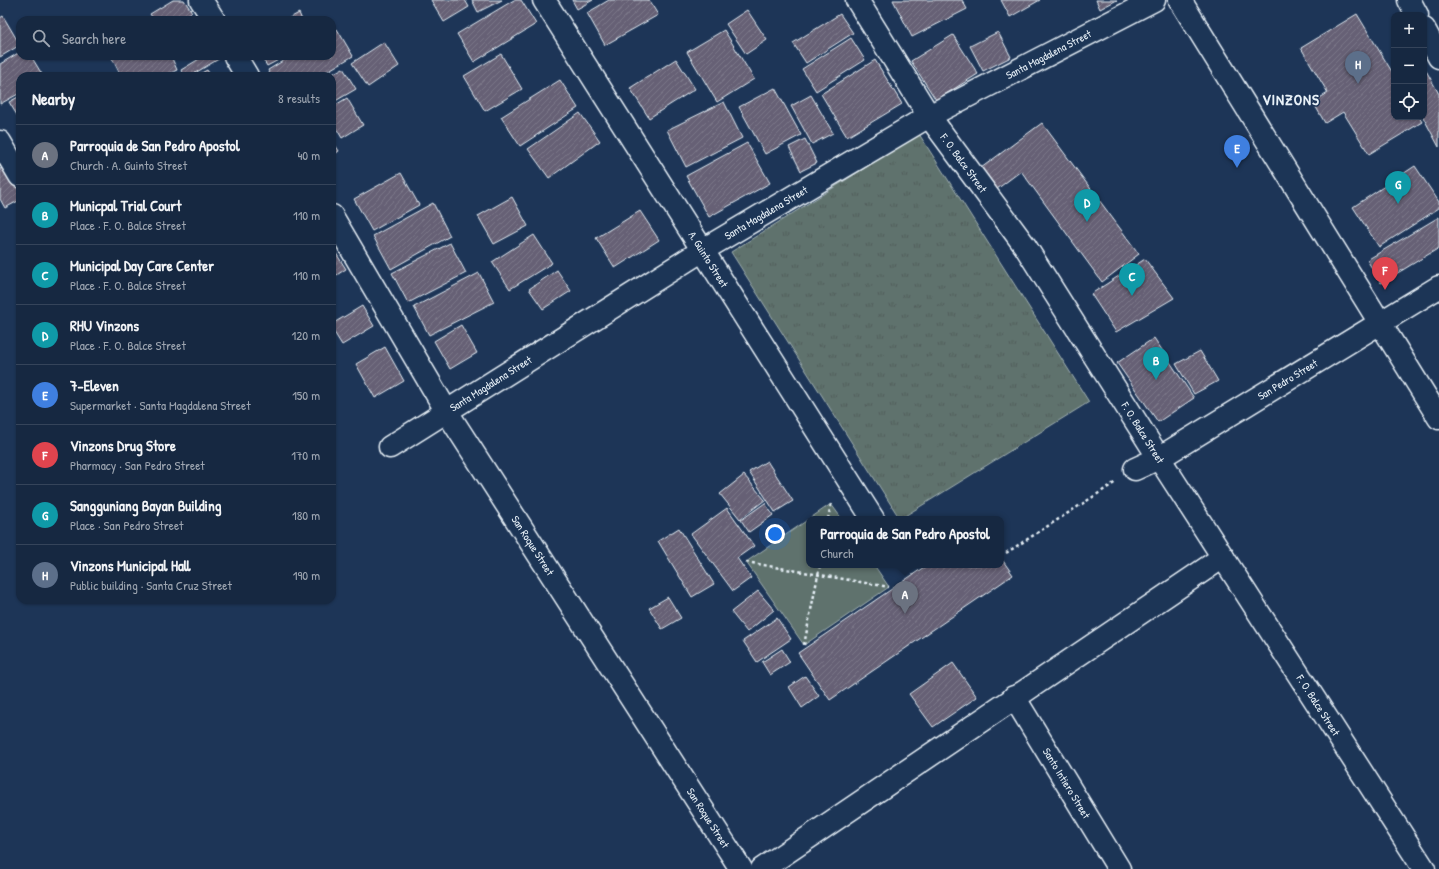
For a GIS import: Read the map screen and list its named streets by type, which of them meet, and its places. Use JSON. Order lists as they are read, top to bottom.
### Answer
{
  "streets": {
    "street": [
      "Santa Magdalena Street",
      "F. O. Balce Street",
      "A. Guinto Street",
      "San Pedro Street",
      "San Roque Street",
      "Santo Intiero Street"
    ]
  },
  "crossings": [
    ["Santa Magdalena Street", "F. O. Balce Street"],
    ["Santa Magdalena Street", "A. Guinto Street"],
    ["Santa Magdalena Street", "San Roque Street"],
    ["F. O. Balce Street", "San Pedro Street"]
  ],
  "districts": ["VINZONS"],
  "page": {
    "map_buttons": ["+", "−"],
    "search": "Search here",
    "pins": [
      "H",
      "E",
      "G",
      "D",
      "F",
      "C",
      "B",
      "A"
    ],
    "heading": ["Nearby", "8 results"],
    "list": [
      {
        "mark": "A",
        "name": "Parroquia de San Pedro Apostol",
        "note": "Church · A. Guinto Street",
        "value": "40 m"
      },
      {
        "mark": "B",
        "name": "Municpal Trial Court",
        "note": "Place · F. O. Balce Street",
        "value": "110 m"
      },
      {
        "mark": "C",
        "name": "Municipal Day Care Center",
        "note": "Place · F. O. Balce Street",
        "value": "110 m"
      },
      {
        "mark": "D",
        "name": "RHU Vinzons",
        "note": "Place · F. O. Balce Street",
        "value": "120 m"
      },
      {
        "mark": "E",
        "name": "7-Eleven",
        "note": "Supermarket · Santa Magdalena Street",
        "value": "150 m"
      },
      {
        "mark": "F",
        "name": "Vinzons Drug Store",
        "note": "Pharmacy · San Pedro Street",
        "value": "170 m"
      },
      {
        "mark": "G",
        "name": "Sangguniang Bayan Building",
        "note": "Place · San Pedro Street",
        "value": "180 m"
      },
      {
        "mark": "H",
        "name": "Vinzons Municipal Hall",
        "note": "Public building · Santa Cruz Street",
        "value": "190 m"
      }
    ],
    "popup": ["Parroquia de San Pedro Apostol", "Church"]
  }
}
